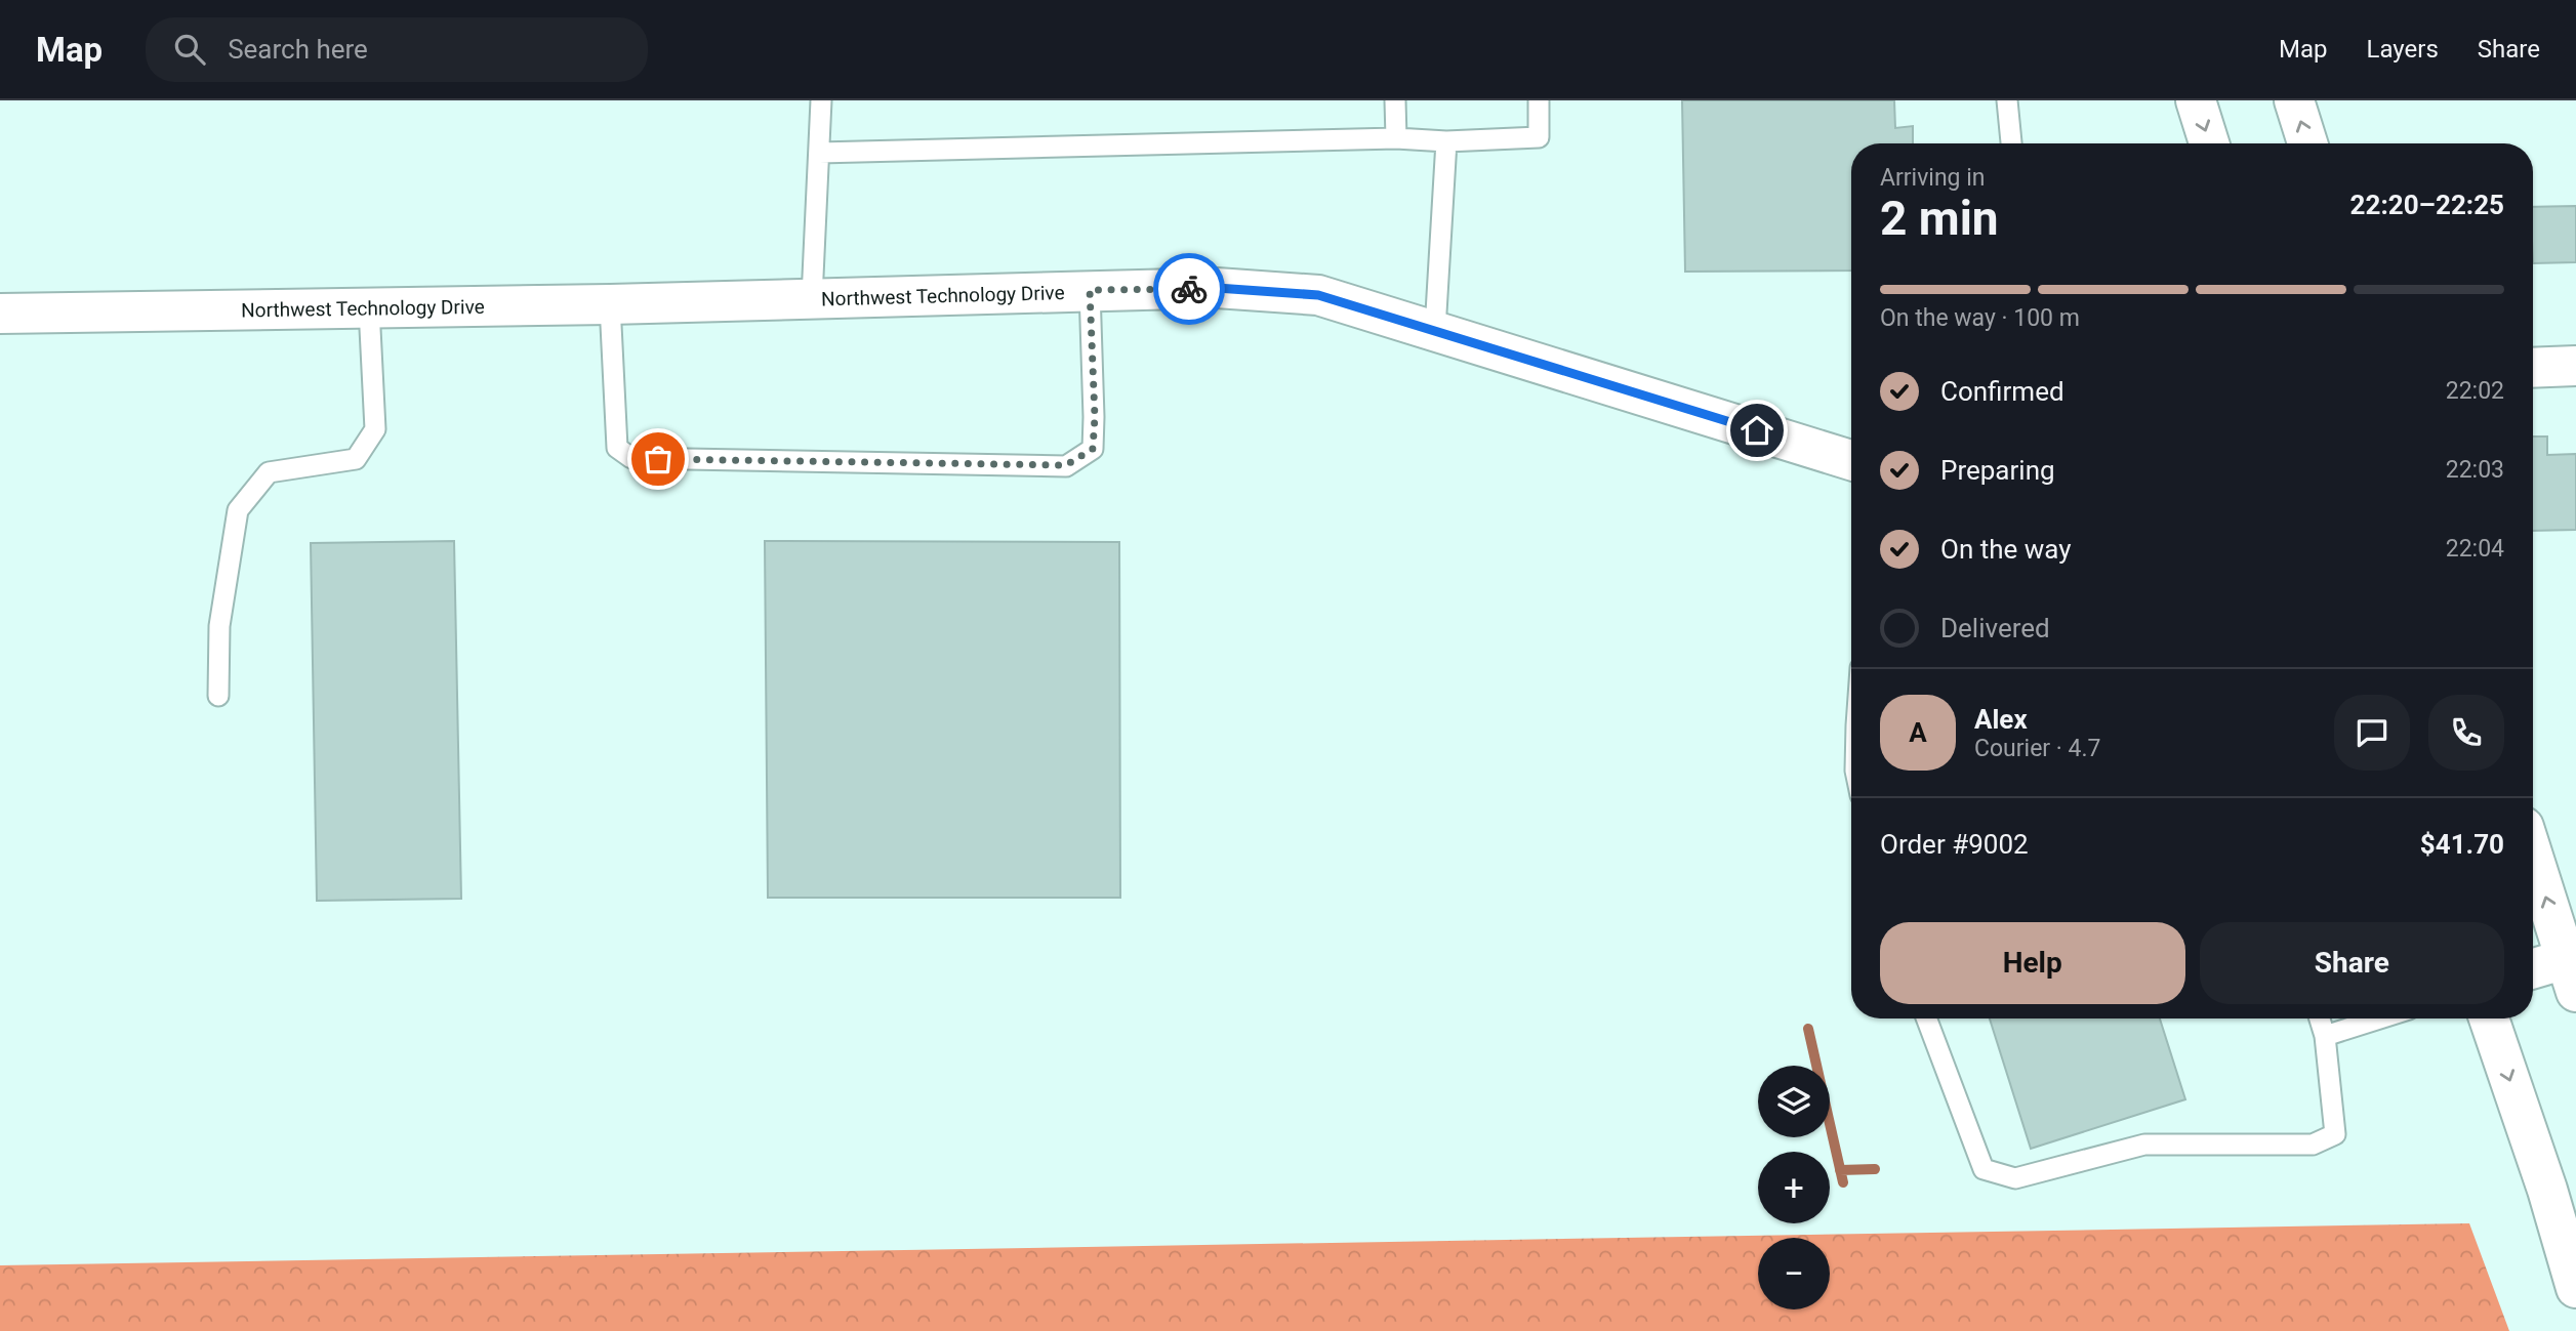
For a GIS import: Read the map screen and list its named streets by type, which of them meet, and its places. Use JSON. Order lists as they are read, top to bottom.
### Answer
{
  "streets": {
    "street": ["Northwest Technology Drive"]
  },
  "page": {
    "header": "Map",
    "search": "Search here",
    "nav": ["Map", "Layers", "Share"],
    "heading": ["2 min", "Arriving in", "22:20–22:25"],
    "panel": [
      "Alex",
      "Courier · 4.7",
      "Order #9002",
      "$41.70"
    ],
    "bar": "On the way · 100 m",
    "list": [
      ["Confirmed", "22:02"],
      ["Preparing", "22:03"],
      ["On the way", "22:04"],
      "Delivered"
    ],
    "round": "A",
    "buttons": ["Help", "Share"],
    "map_buttons": ["+", "−"]
  }
}
